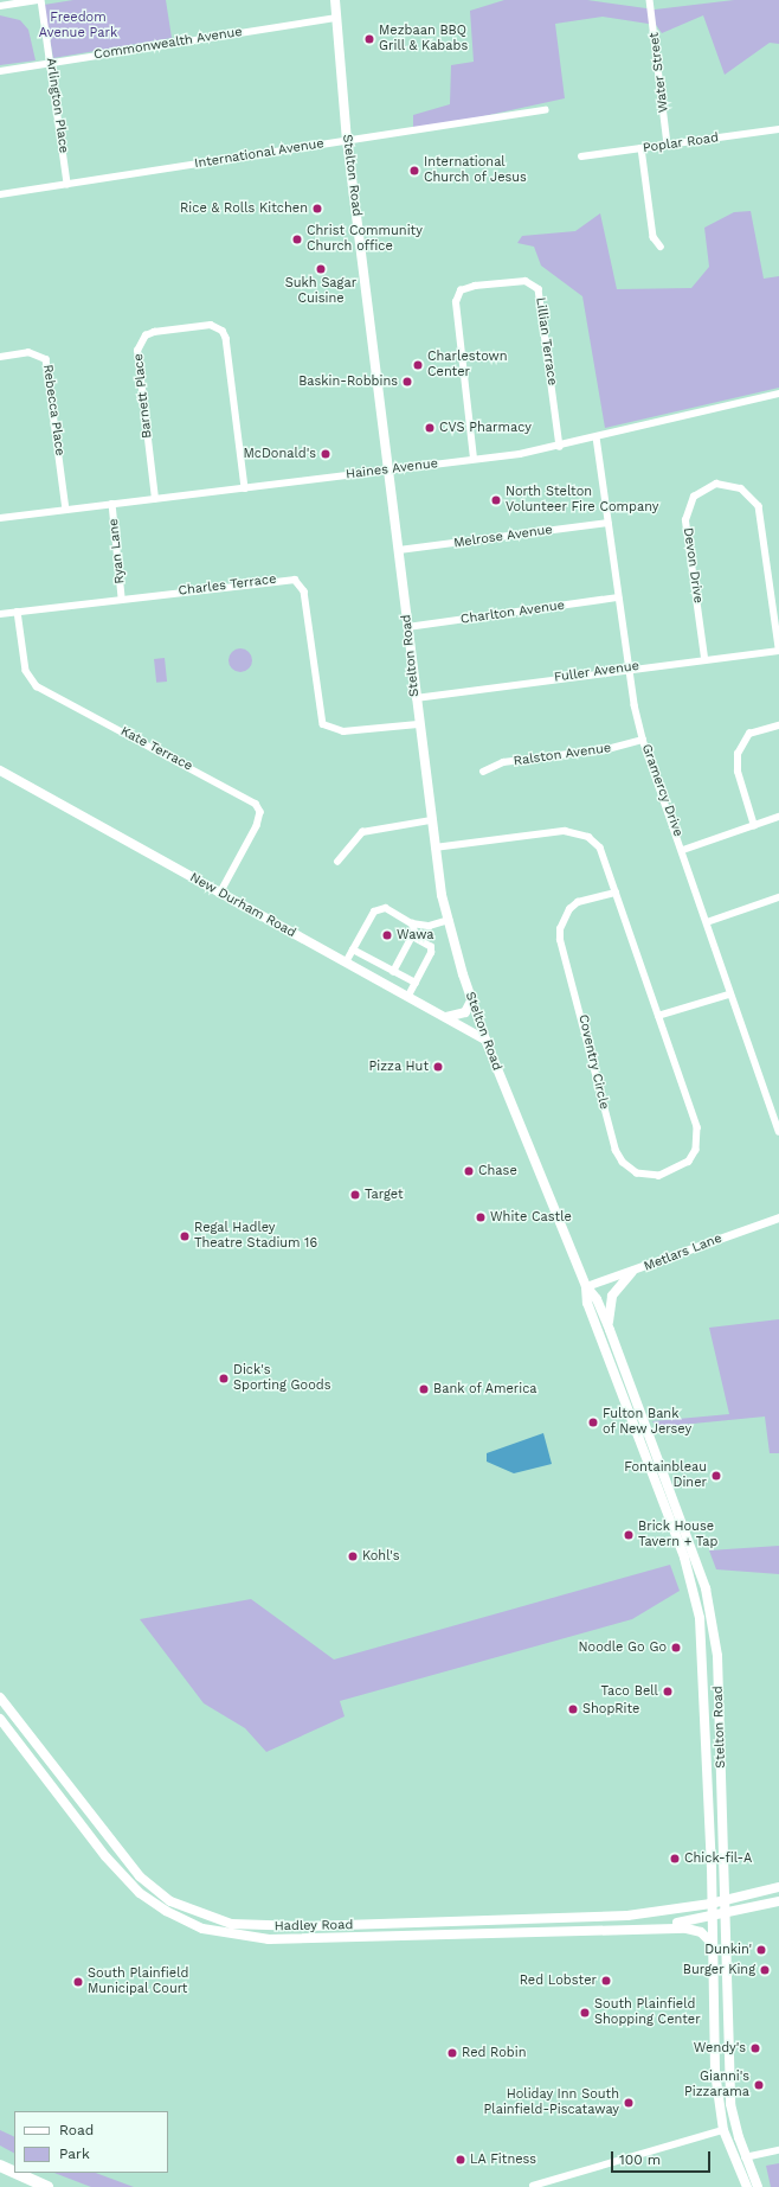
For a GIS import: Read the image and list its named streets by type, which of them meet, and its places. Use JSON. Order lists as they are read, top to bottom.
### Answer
{
  "streets": {
    "main road": ["Stelton Road", "New Durham Road", "Hadley Road"],
    "street": [
      "Commonwealth Avenue",
      "Water Street",
      "Arlington Place",
      "Poplar Road",
      "International Avenue",
      "Lillian Terrace",
      "Barnett Place",
      "Rebecca Place",
      "Haines Avenue",
      "Melrose Avenue",
      "Ryan Lane",
      "Devon Drive",
      "Charles Terrace",
      "Charlton Avenue",
      "Fuller Avenue",
      "Kate Terrace",
      "Ralston Avenue",
      "Gramercy Drive",
      "Coventry Circle",
      "Metlars Lane"
    ]
  },
  "crossings": [
    ["Commonwealth Avenue", "Arlington Place"],
    ["Commonwealth Avenue", "Stelton Road"],
    ["Water Street", "Poplar Road"],
    ["Arlington Place", "International Avenue"],
    ["International Avenue", "Stelton Road"],
    ["Stelton Road", "Haines Avenue"],
    ["Stelton Road", "Melrose Avenue"],
    ["Stelton Road", "Charles Terrace"],
    ["Stelton Road", "Charlton Avenue"],
    ["Stelton Road", "Fuller Avenue"],
    ["Stelton Road", "New Durham Road"],
    ["Stelton Road", "Coventry Circle"],
    ["Stelton Road", "Metlars Lane"],
    ["Stelton Road", "Hadley Road"],
    ["Lillian Terrace", "Haines Avenue"],
    ["Barnett Place", "Haines Avenue"],
    ["Rebecca Place", "Haines Avenue"],
    ["Haines Avenue", "Ryan Lane"],
    ["Haines Avenue", "Gramercy Drive"],
    ["Melrose Avenue", "Gramercy Drive"],
    ["Ryan Lane", "Charles Terrace"],
    ["Devon Drive", "Fuller Avenue"],
    ["Charles Terrace", "Kate Terrace"],
    ["Charlton Avenue", "Gramercy Drive"],
    ["Fuller Avenue", "Gramercy Drive"],
    ["Kate Terrace", "New Durham Road"],
    ["Ralston Avenue", "Gramercy Drive"]
  ],
  "parks": ["Freedom Avenue Park"],
  "places": [
    "Mezbaan BBQ Grill & Kababs",
    "International Church of Jesus",
    "Rice & Rolls Kitchen",
    "Christ Community Church office",
    "Sukh Sagar Cuisine",
    "Charlestown Center",
    "Baskin-Robbins",
    "CVS Pharmacy",
    "McDonald's",
    "North Stelton Volunteer Fire Company",
    "Wawa",
    "Pizza Hut",
    "Chase",
    "Target",
    "White Castle",
    "Regal Hadley Theatre Stadium 16",
    "Dick's Sporting Goods",
    "Bank of America",
    "Fulton Bank of New Jersey",
    "Fontainbleau Diner",
    "Brick House Tavern + Tap",
    "Kohl's",
    "Noodle Go Go",
    "Taco Bell",
    "ShopRite",
    "Chick-fil-A",
    "Dunkin'",
    "Burger King",
    "Red Lobster",
    "South Plainfield Municipal Court",
    "South Plainfield Shopping Center",
    "Wendy's",
    "Red Robin",
    "Gianni's Pizzarama",
    "Holiday Inn South Plainfield-Piscataway",
    "LA Fitness"
  ],
  "legend": ["Road", "Park"],
  "scale_bar": "100 m"
}
